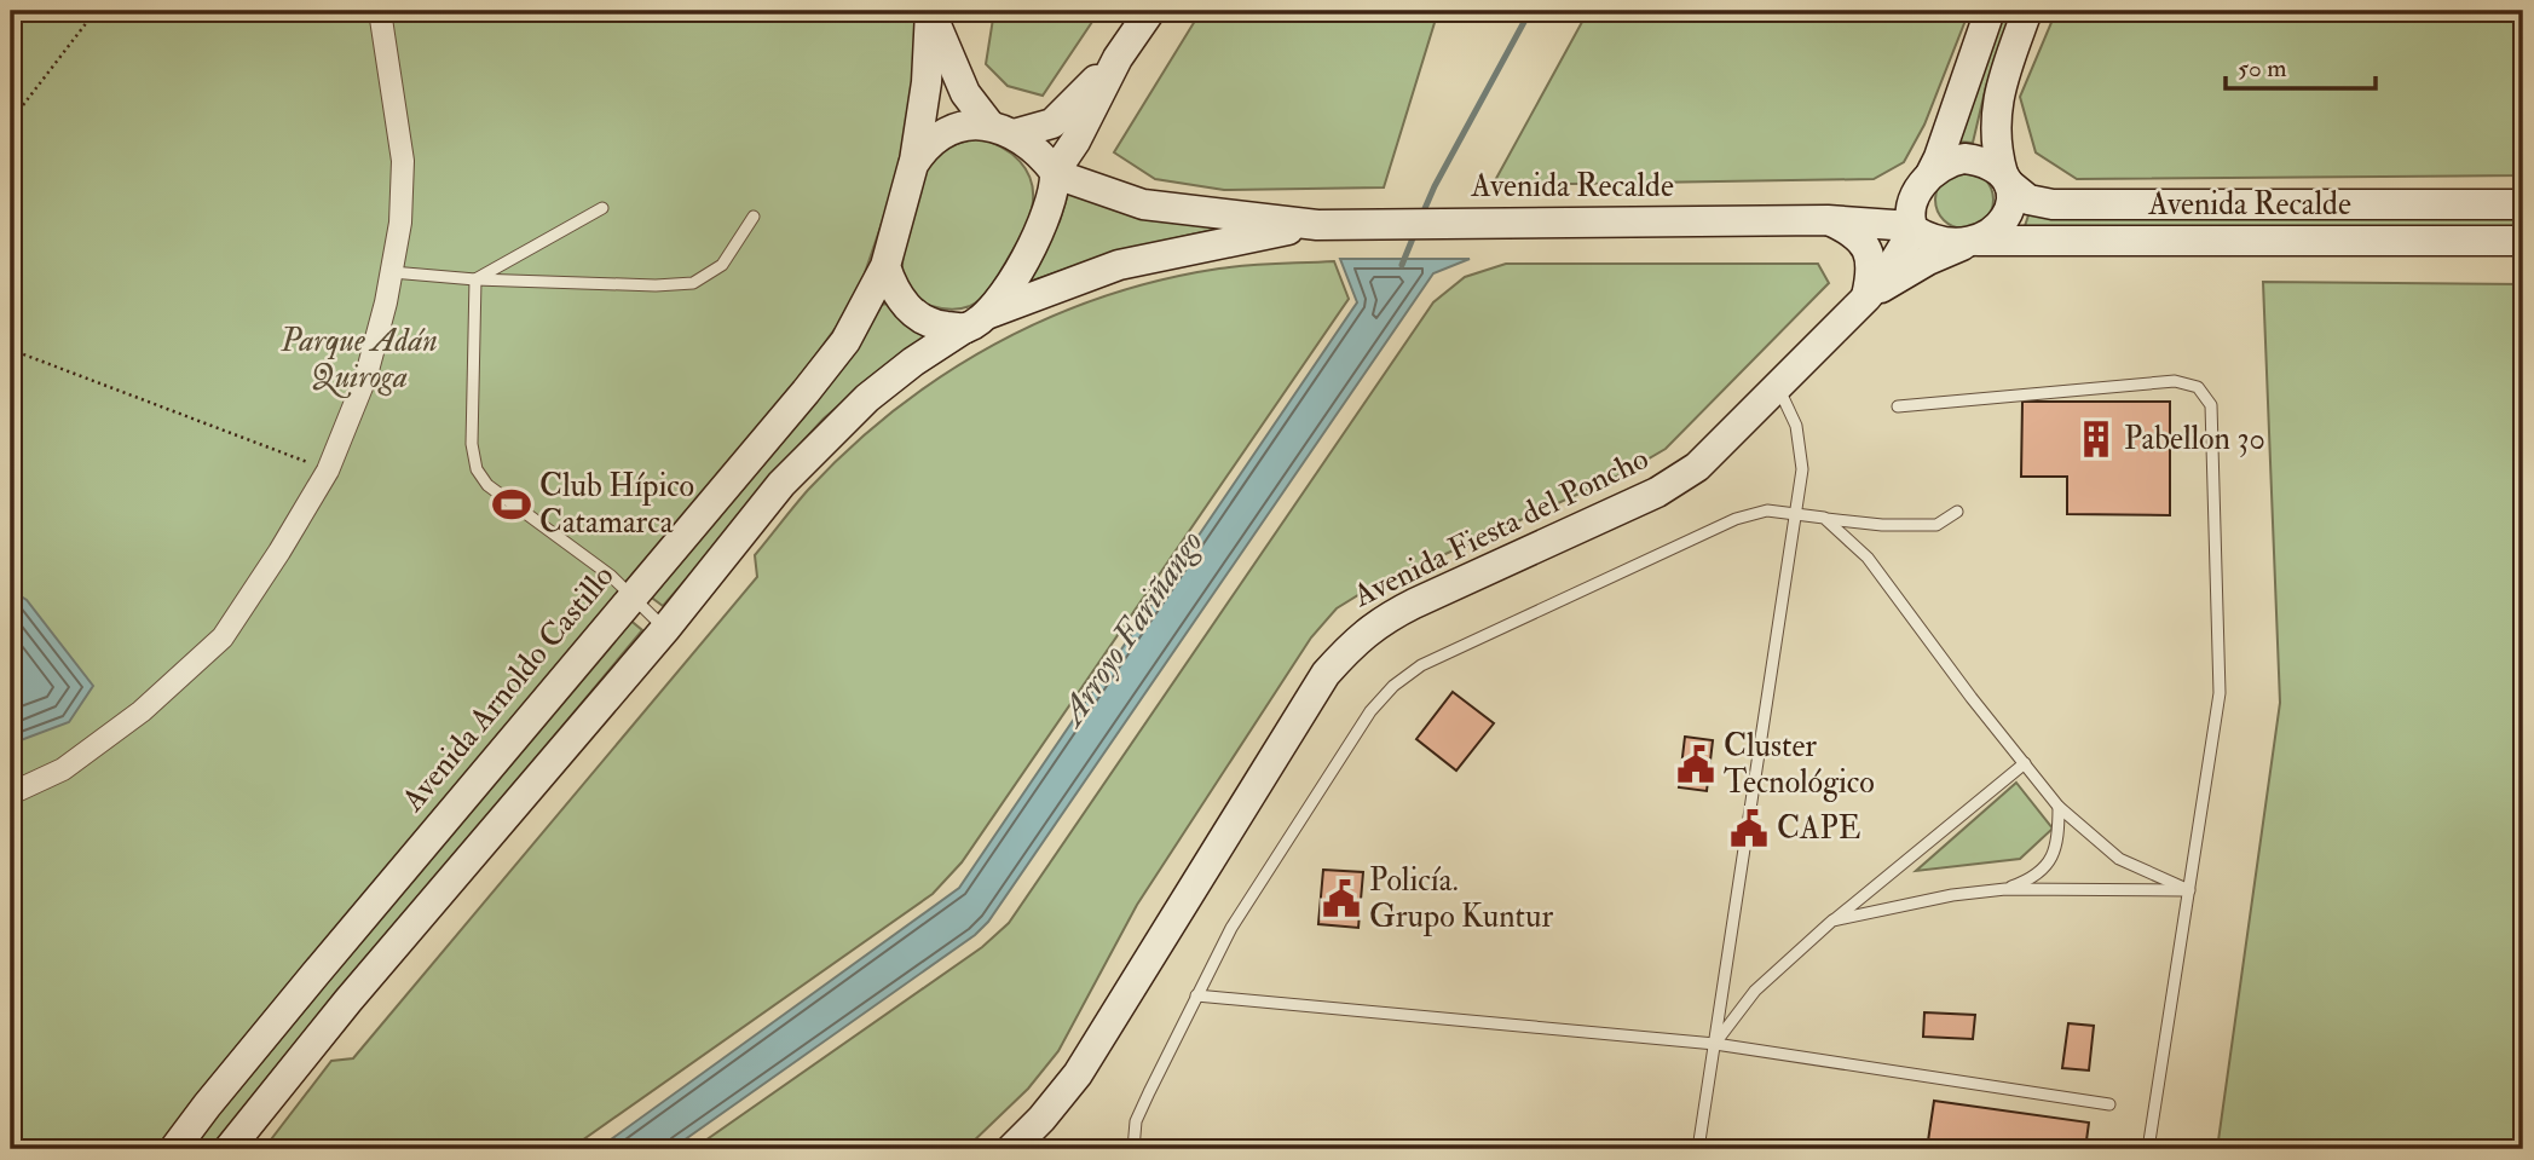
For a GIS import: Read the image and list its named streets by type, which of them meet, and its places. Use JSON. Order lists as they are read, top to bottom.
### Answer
{
  "streets": {
    "main road": ["Avenida Recalde", "Avenida Fiesta del Poncho", "Avenida Arnoldo Castillo"]
  },
  "crossings": [
    ["Avenida Recalde", "Avenida Fiesta del Poncho"],
    ["Avenida Recalde", "Avenida Arnoldo Castillo"]
  ],
  "water": ["Arroyo Fariñango"],
  "parks": ["Parque Adán Quiroga"],
  "places": {
    "building": ["Pabellon 30"],
    "sports": ["Club Hípico Catamarca"],
    "public building": ["Cluster Tecnológico", "CAPE", "Policía. Grupo Kuntur"]
  },
  "scale_bar": "50 m"
}
